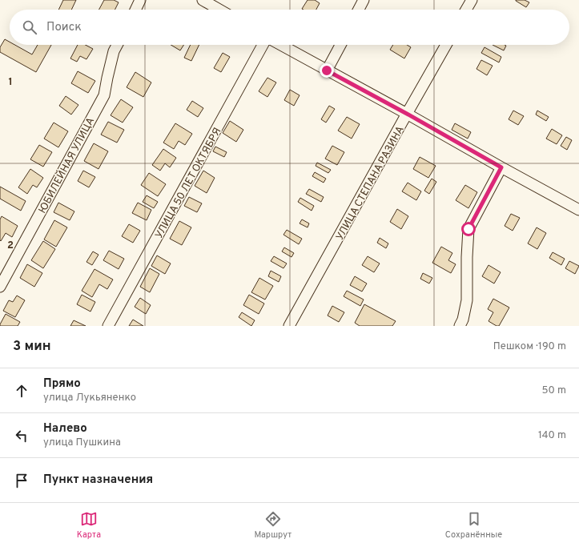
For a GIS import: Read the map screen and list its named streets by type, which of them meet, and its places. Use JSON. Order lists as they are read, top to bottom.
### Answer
{
  "streets": {
    "street": ["ЮБИЛЕЙНАЯ УЛИЦА", "УЛИЦА 50 ЛЕТ ОКТЯБРЯ", "УЛИЦА СТЕПАНА РАЗИНА"]
  },
  "page": {
    "search": "Поиск",
    "heading": ["3 мин", "Пешком · 190 m"],
    "list": [
      ["Прямо", "улица Лукьяненко", "50 m"],
      ["Налево", "улица Пушкина", "140 m"],
      "Пункт назначения"
    ],
    "nav": ["Карта", "Маршрут", "Сохранённые"]
  },
  "grid": {
    "rows": ["1", "2"]
  }
}
